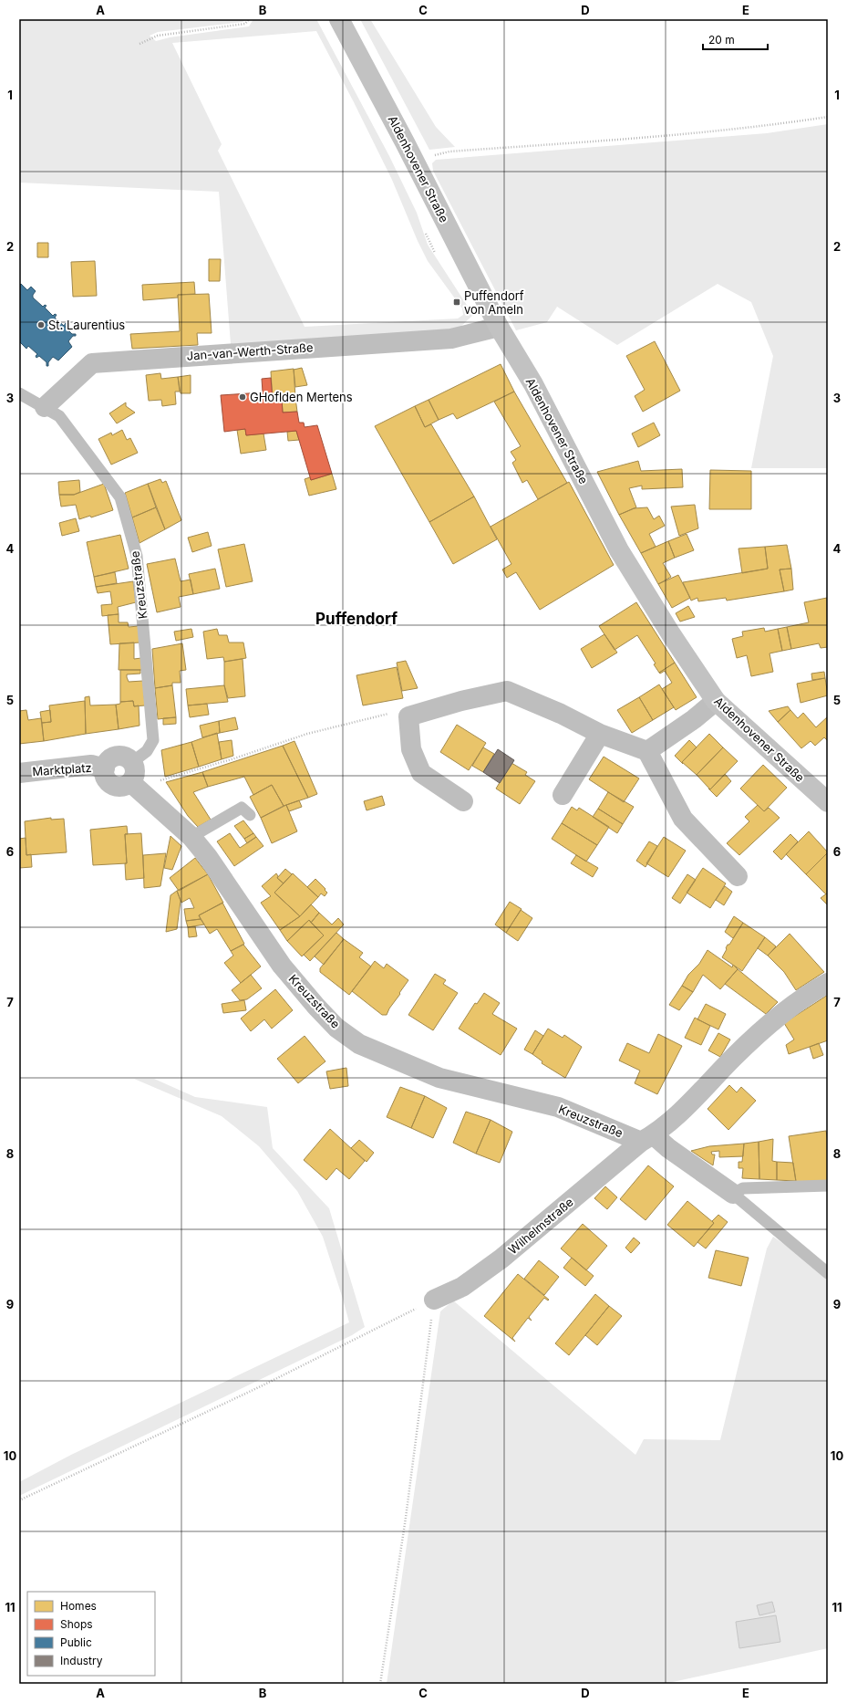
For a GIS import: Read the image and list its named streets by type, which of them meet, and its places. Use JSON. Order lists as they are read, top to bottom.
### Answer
{
  "streets": {
    "street": [
      "Aldenhovener Straße",
      "Jan-van-Werth-Straße",
      "Kreuzstraße",
      "Marktplatz",
      "Wilhelmstraße"
    ]
  },
  "crossings": [
    ["Aldenhovener Straße", "Jan-van-Werth-Straße"],
    ["Jan-van-Werth-Straße", "Kreuzstraße"],
    ["Kreuzstraße", "Marktplatz"],
    ["Kreuzstraße", "Wilhelmstraße"]
  ],
  "districts": ["Puffendorf"],
  "places": {
    "transit": ["Puffendorf von Ameln"],
    "other": ["St. Laurentius", "GHoflden Mertens"]
  },
  "legend": [
    "Homes",
    "Shops",
    "Public",
    "Industry"
  ],
  "scale_bar": "20 m",
  "grid": {
    "columns": [
      "A",
      "B",
      "C",
      "D",
      "E"
    ],
    "rows": [
      "1",
      "2",
      "3",
      "4",
      "5",
      "6",
      "7",
      "8",
      "9",
      "10",
      "11"
    ]
  }
}
